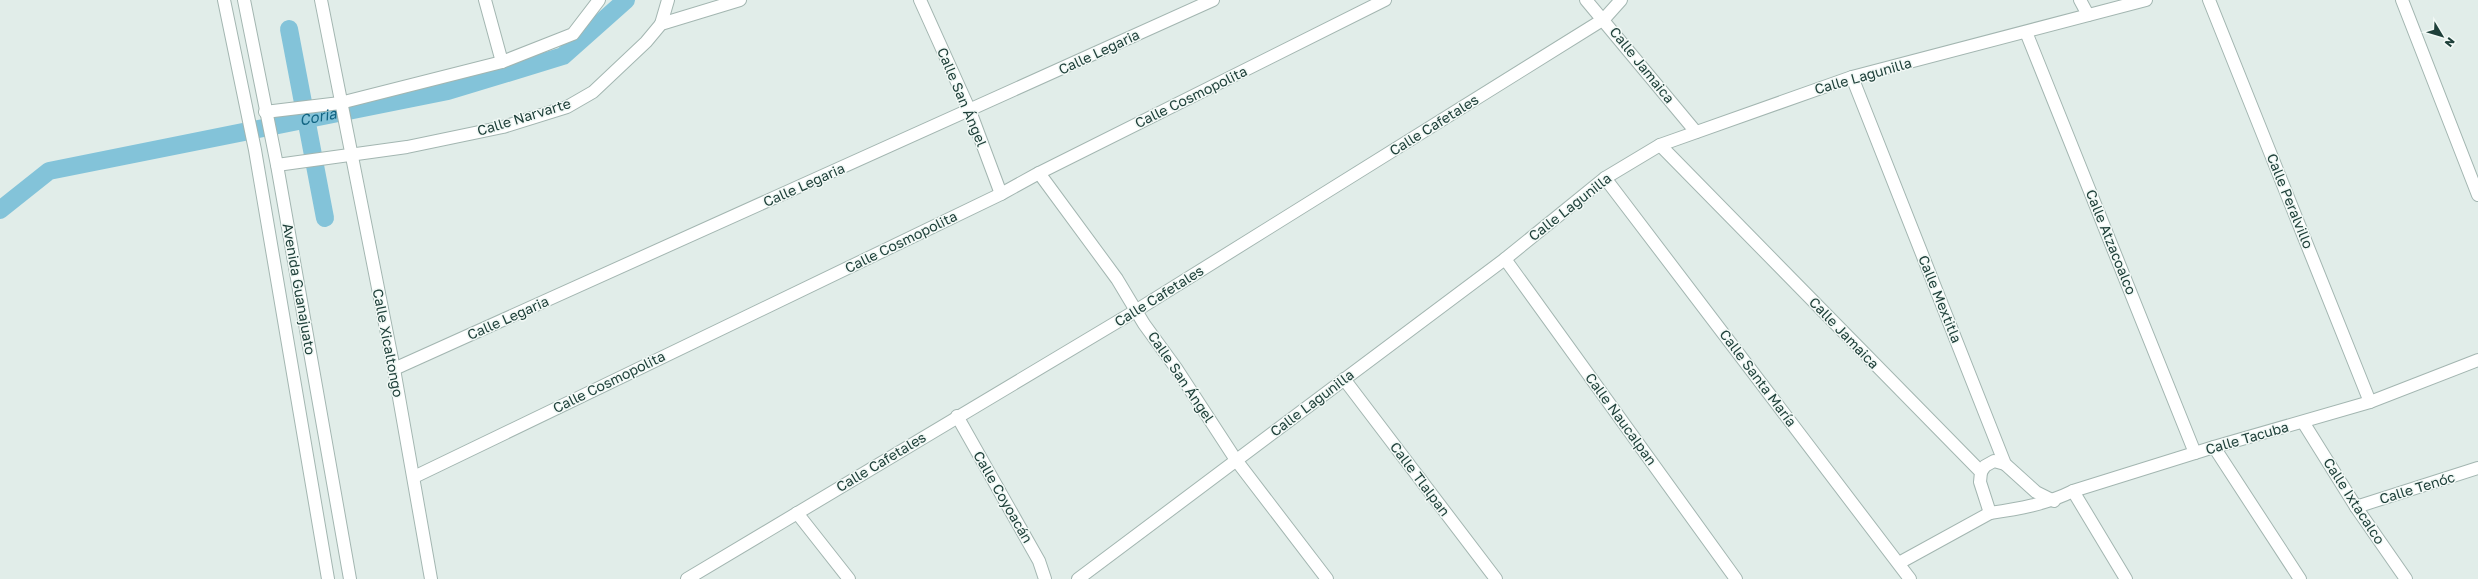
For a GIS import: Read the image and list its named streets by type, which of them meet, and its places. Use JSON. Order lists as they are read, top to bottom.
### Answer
{
  "streets": {
    "street": [
      "Calle Legaria",
      "Calle Jamaica",
      "Calle Lagunilla",
      "Calle San Ángel",
      "Calle Cosmopolita",
      "Calle Narvarte",
      "Calle Cafetales",
      "Calle Peralvillo",
      "Calle Atzacoalco",
      "Avenida Guanajuato",
      "Calle Mextitla",
      "Calle Xicaltongo",
      "Calle Santa María",
      "Calle Naucalpan",
      "Calle Tacuba",
      "Calle Tlalpan",
      "Calle Tenóc",
      "Calle Coyoacán",
      "Calle Ixtacalco"
    ]
  },
  "crossings": [
    ["Calle Legaria", "Calle San Ángel"],
    ["Calle Legaria", "Calle Xicaltongo"],
    ["Calle Jamaica", "Calle Lagunilla"],
    ["Calle Jamaica", "Calle Cafetales"],
    ["Calle Lagunilla", "Calle San Ángel"],
    ["Calle Lagunilla", "Calle Atzacoalco"],
    ["Calle Lagunilla", "Calle Mextitla"],
    ["Calle Lagunilla", "Calle Santa María"],
    ["Calle Lagunilla", "Calle Naucalpan"],
    ["Calle Lagunilla", "Calle Tlalpan"],
    ["Calle San Ángel", "Calle Cosmopolita"],
    ["Calle San Ángel", "Calle Cafetales"],
    ["Calle Cosmopolita", "Calle Xicaltongo"],
    ["Calle Narvarte", "Avenida Guanajuato"],
    ["Calle Narvarte", "Calle Xicaltongo"],
    ["Calle Cafetales", "Calle Coyoacán"],
    ["Calle Peralvillo", "Calle Tacuba"],
    ["Calle Atzacoalco", "Calle Tacuba"],
    ["Calle Mextitla", "Calle Tacuba"],
    ["Calle Tacuba", "Calle Ixtacalco"],
    ["Calle Tenóc", "Calle Ixtacalco"]
  ],
  "water": ["Coria"],
  "north": "bottom right"
}
